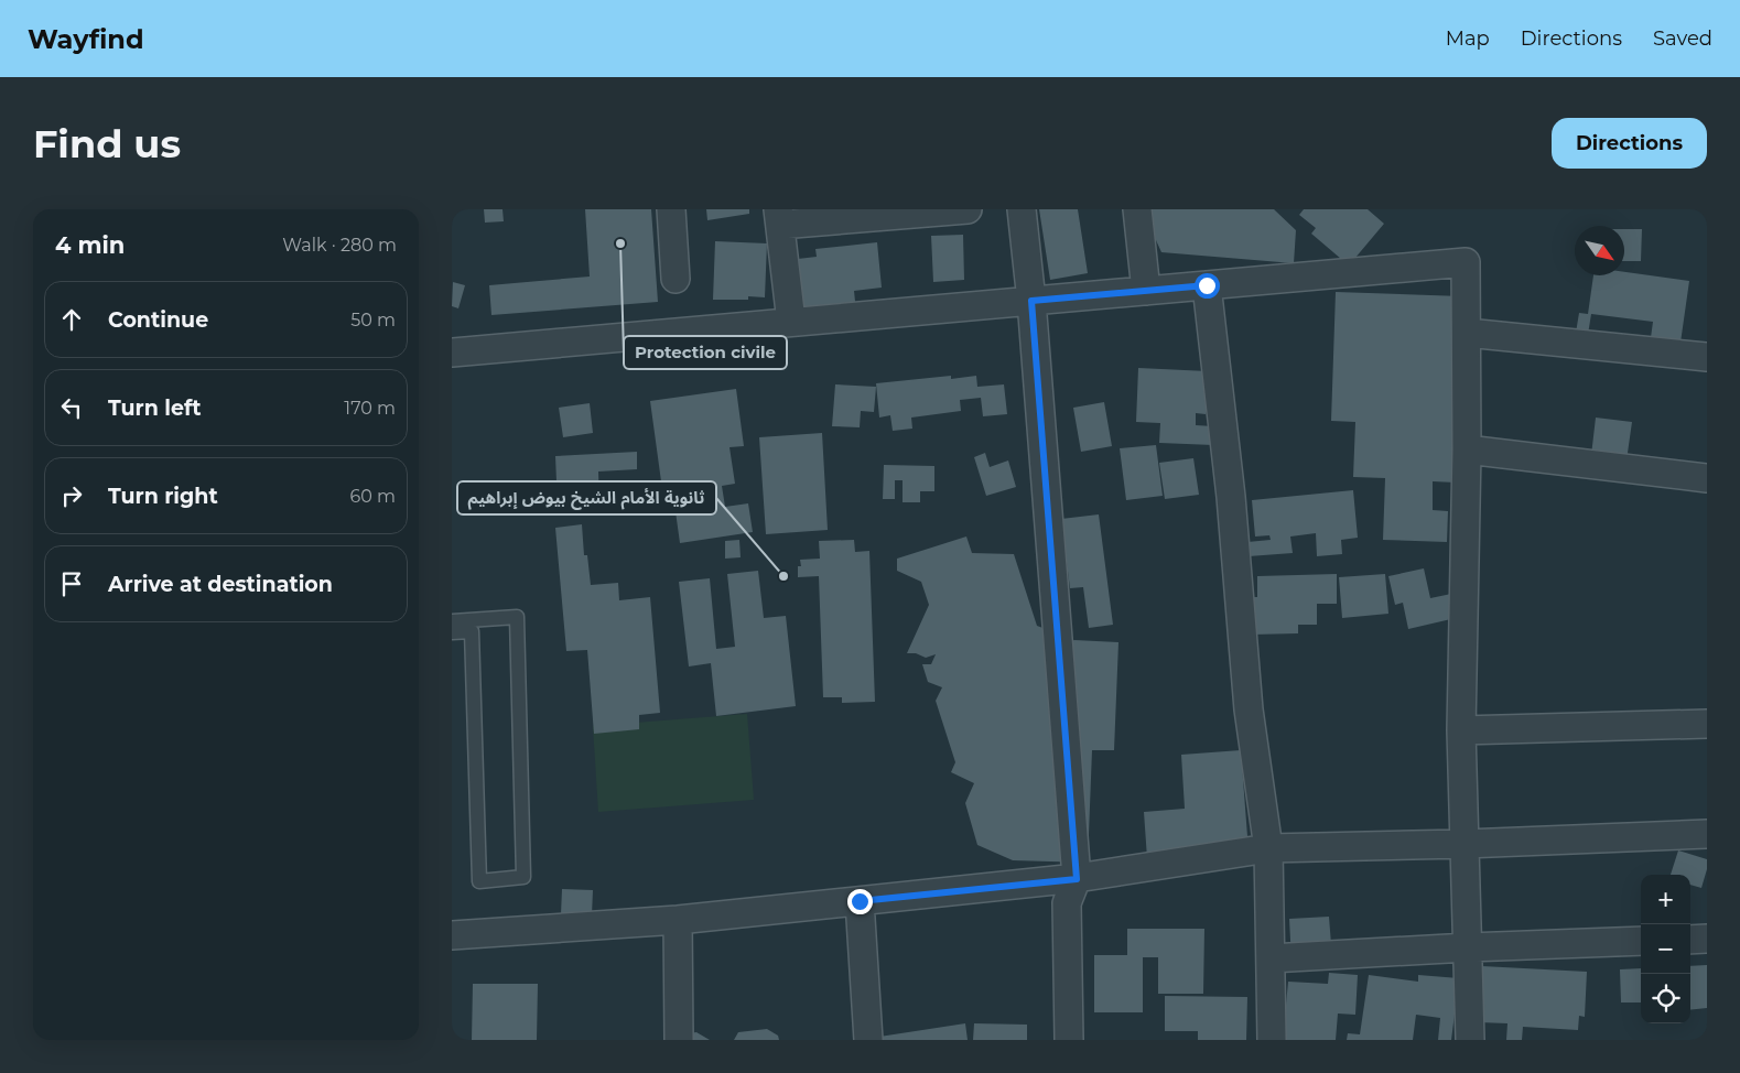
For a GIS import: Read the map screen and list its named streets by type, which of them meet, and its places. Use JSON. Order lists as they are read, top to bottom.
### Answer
{
  "places": ["Protection civile", "ثانوية الأمام الشيخ بيوض إبراهيم"],
  "north": "bottom right",
  "page": {
    "header": "Wayfind",
    "nav": ["Map", "Directions", "Saved"],
    "buttons": "Directions",
    "title": "Find us",
    "heading": ["4 min", "Walk · 280 m"],
    "list": [
      ["Continue", "50 m"],
      ["Turn left", "170 m"],
      ["Turn right", "60 m"],
      "Arrive at destination"
    ],
    "map_buttons": ["+", "−"]
  }
}
